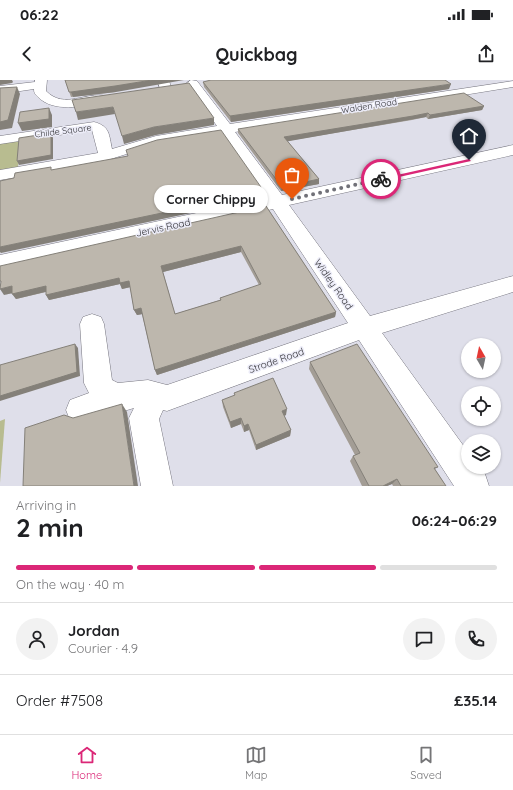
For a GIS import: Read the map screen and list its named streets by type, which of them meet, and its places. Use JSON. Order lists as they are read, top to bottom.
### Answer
{
  "streets": {
    "street": [
      "Walden Road",
      "Childe Square",
      "Jervis Road",
      "Widley Road",
      "Strode Road"
    ]
  },
  "crossings": [
    ["Walden Road", "Widley Road"],
    ["Jervis Road", "Widley Road"],
    ["Widley Road", "Strode Road"]
  ],
  "places": ["Corner Chippy"],
  "north": "top",
  "page": {
    "status": "06:22",
    "header": "Quickbag",
    "bubble": "Corner Chippy",
    "heading": ["2 min", "Arriving in", "06:24–06:29"],
    "panel": [
      "Jordan",
      "Courier · 4.9",
      "Order #7508",
      "£35.14"
    ],
    "bar": "On the way · 40 m",
    "tabs": ["Home", "Map", "Saved"]
  }
}
